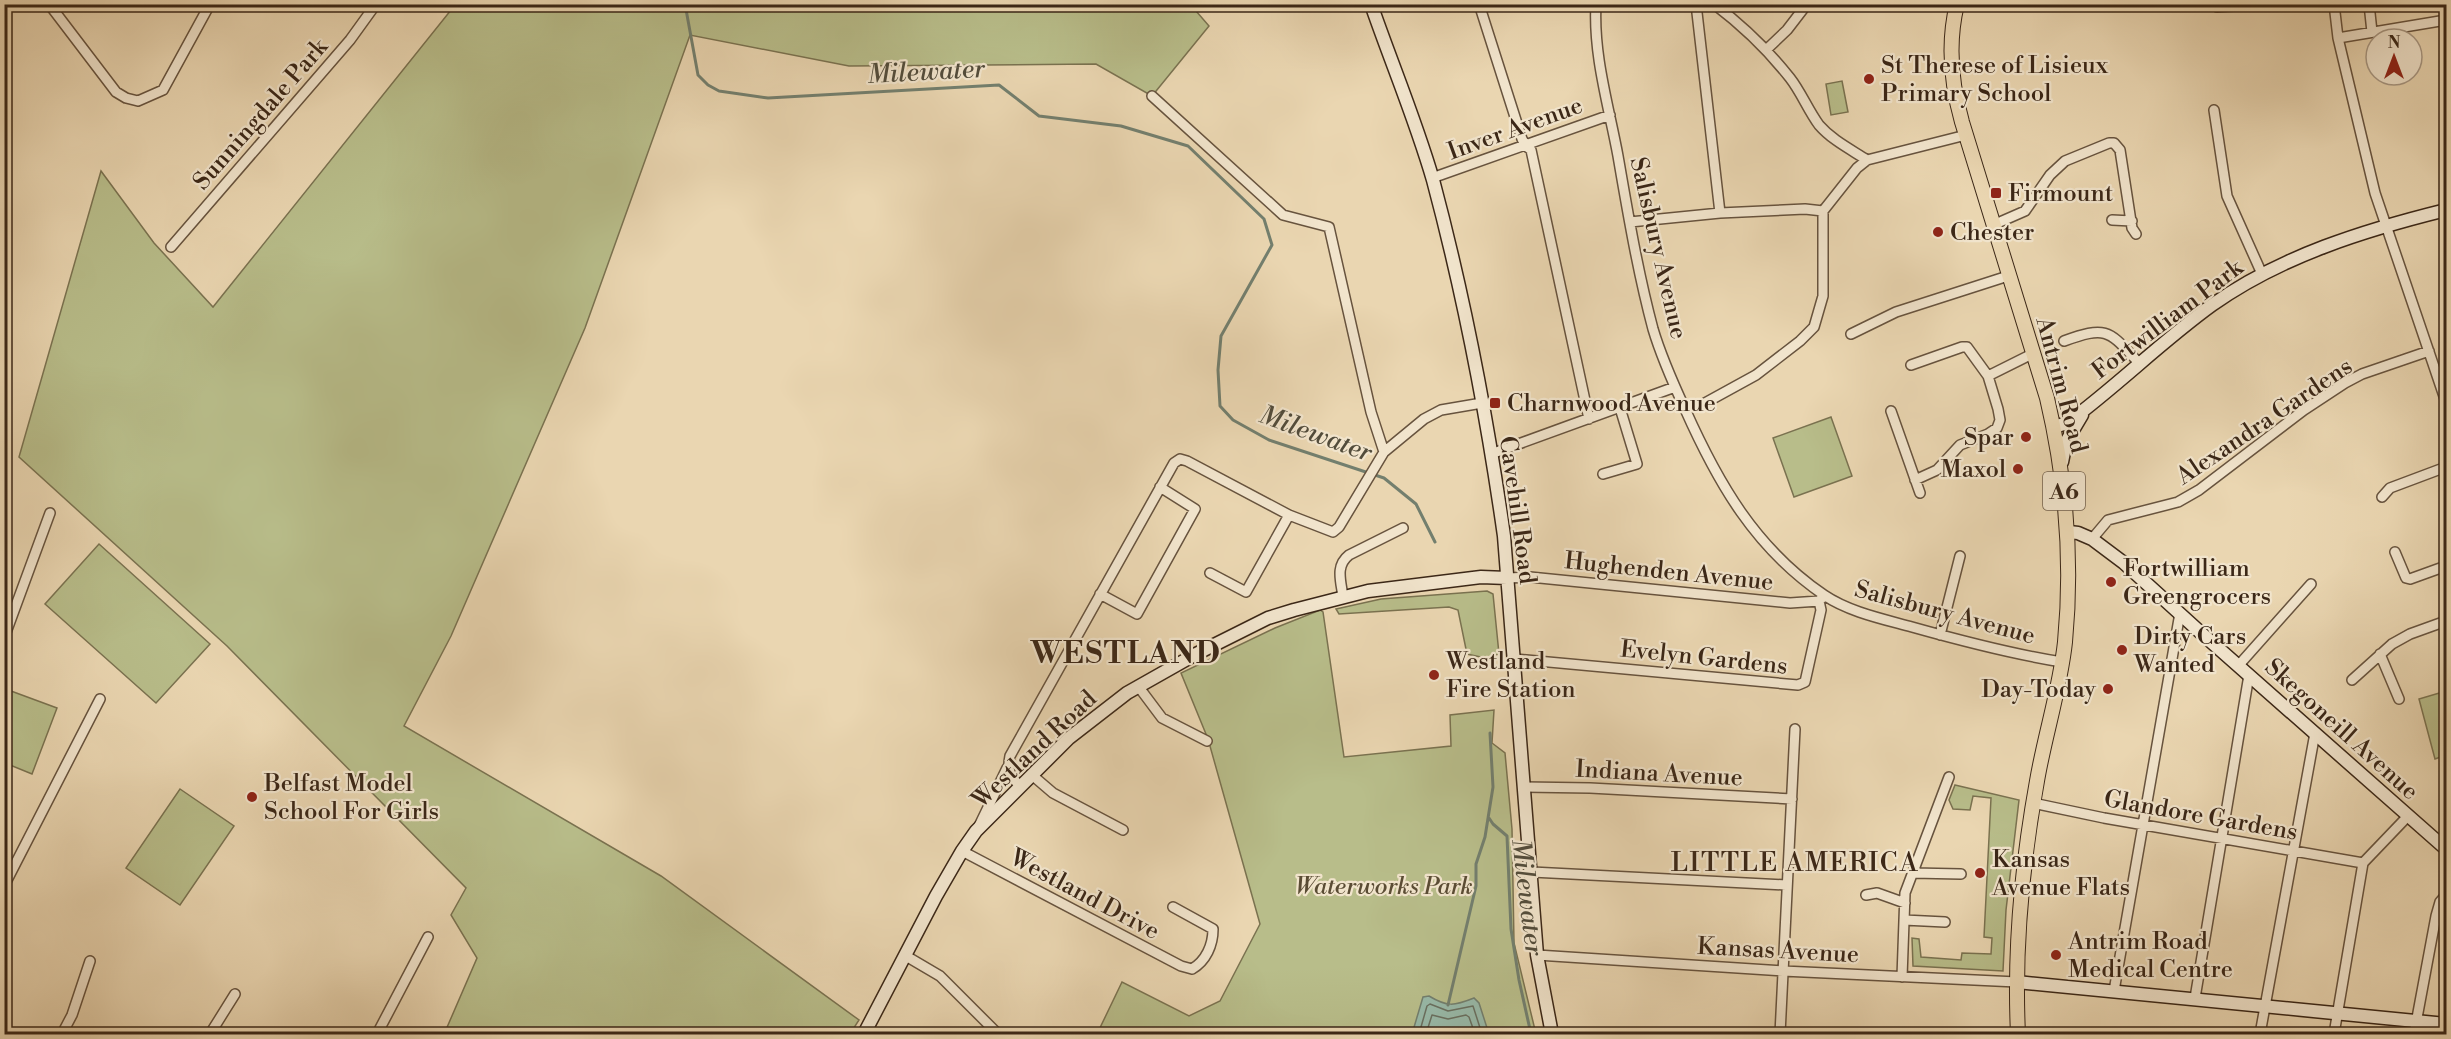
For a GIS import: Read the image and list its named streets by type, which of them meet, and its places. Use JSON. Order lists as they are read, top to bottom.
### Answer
{
  "streets": {
    "main road": ["Antrim Road", "A6"],
    "street": [
      "Sunningdale Park",
      "Inver Avenue",
      "Salisbury Avenue",
      "Fortwilliam Park",
      "Alexandra Gardens",
      "Cavehill Road",
      "Hughenden Avenue",
      "Evelyn Gardens",
      "Skegoneill Avenue",
      "Westland Road",
      "Indiana Avenue",
      "Glandore Gardens",
      "Westland Drive",
      "Kansas Avenue"
    ]
  },
  "crossings": [
    ["Inver Avenue", "Salisbury Avenue"],
    ["Inver Avenue", "Cavehill Road"],
    ["Salisbury Avenue", "Antrim Road"],
    ["Salisbury Avenue", "Hughenden Avenue"],
    ["Salisbury Avenue", "Evelyn Gardens"],
    ["Fortwilliam Park", "Antrim Road"],
    ["Antrim Road", "Skegoneill Avenue"],
    ["Antrim Road", "Glandore Gardens"],
    ["Antrim Road", "Kansas Avenue"],
    ["Alexandra Gardens", "Skegoneill Avenue"],
    ["Cavehill Road", "Hughenden Avenue"],
    ["Cavehill Road", "Evelyn Gardens"],
    ["Cavehill Road", "Westland Road"],
    ["Cavehill Road", "Indiana Avenue"],
    ["Cavehill Road", "Kansas Avenue"],
    ["Hughenden Avenue", "Evelyn Gardens"],
    ["Hughenden Avenue", "Westland Road"],
    ["Westland Road", "Westland Drive"]
  ],
  "districts": ["WESTLAND", "LITTLE AMERICA"],
  "water": ["Milewater"],
  "parks": ["Waterworks Park"],
  "places": {
    "other": [
      "St Therese of Lisieux Primary School",
      "Chester",
      "Spar",
      "Maxol",
      "Fortwilliam Greengrocers",
      "Dirty Cars Wanted",
      "Westland Fire Station",
      "Day-Today",
      "Belfast Model School For Girls",
      "Kansas Avenue Flats",
      "Antrim Road Medical Centre"
    ],
    "transit": ["Firmount", "Charnwood Avenue"]
  },
  "north": "top"
}
